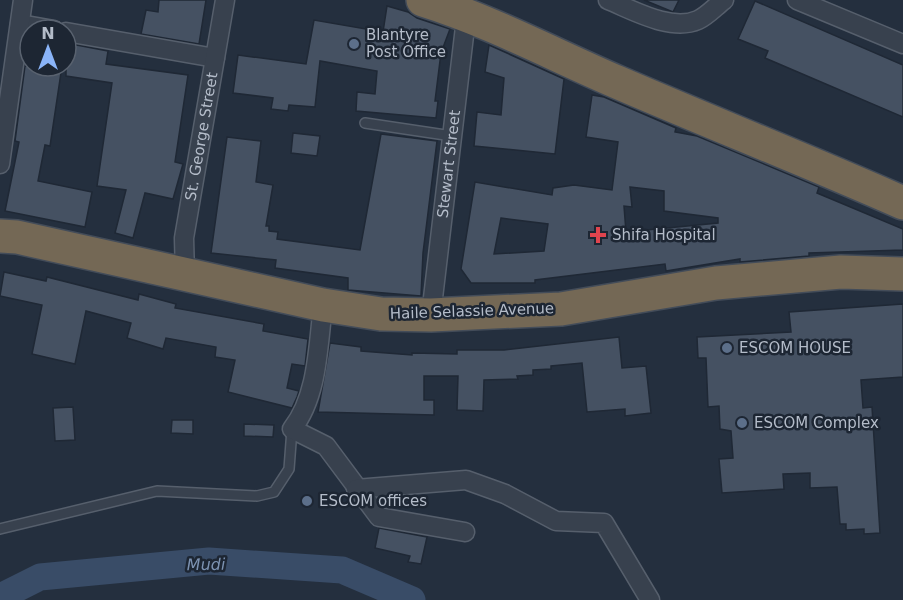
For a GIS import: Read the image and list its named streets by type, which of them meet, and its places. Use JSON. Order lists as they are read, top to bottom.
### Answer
{
  "streets": {
    "highway": ["Haile Selassie Avenue"],
    "street": ["St. George Street", "Stewart Street"]
  },
  "crossings": [
    ["St. George Street", "Haile Selassie Avenue"],
    ["Stewart Street", "Haile Selassie Avenue"]
  ],
  "water": ["Mudi"],
  "places": {
    "other": [
      "Blantyre Post Office",
      "ESCOM HOUSE",
      "ESCOM Complex",
      "ESCOM offices"
    ],
    "health": ["Shifa Hospital"]
  },
  "north": "top"
}
